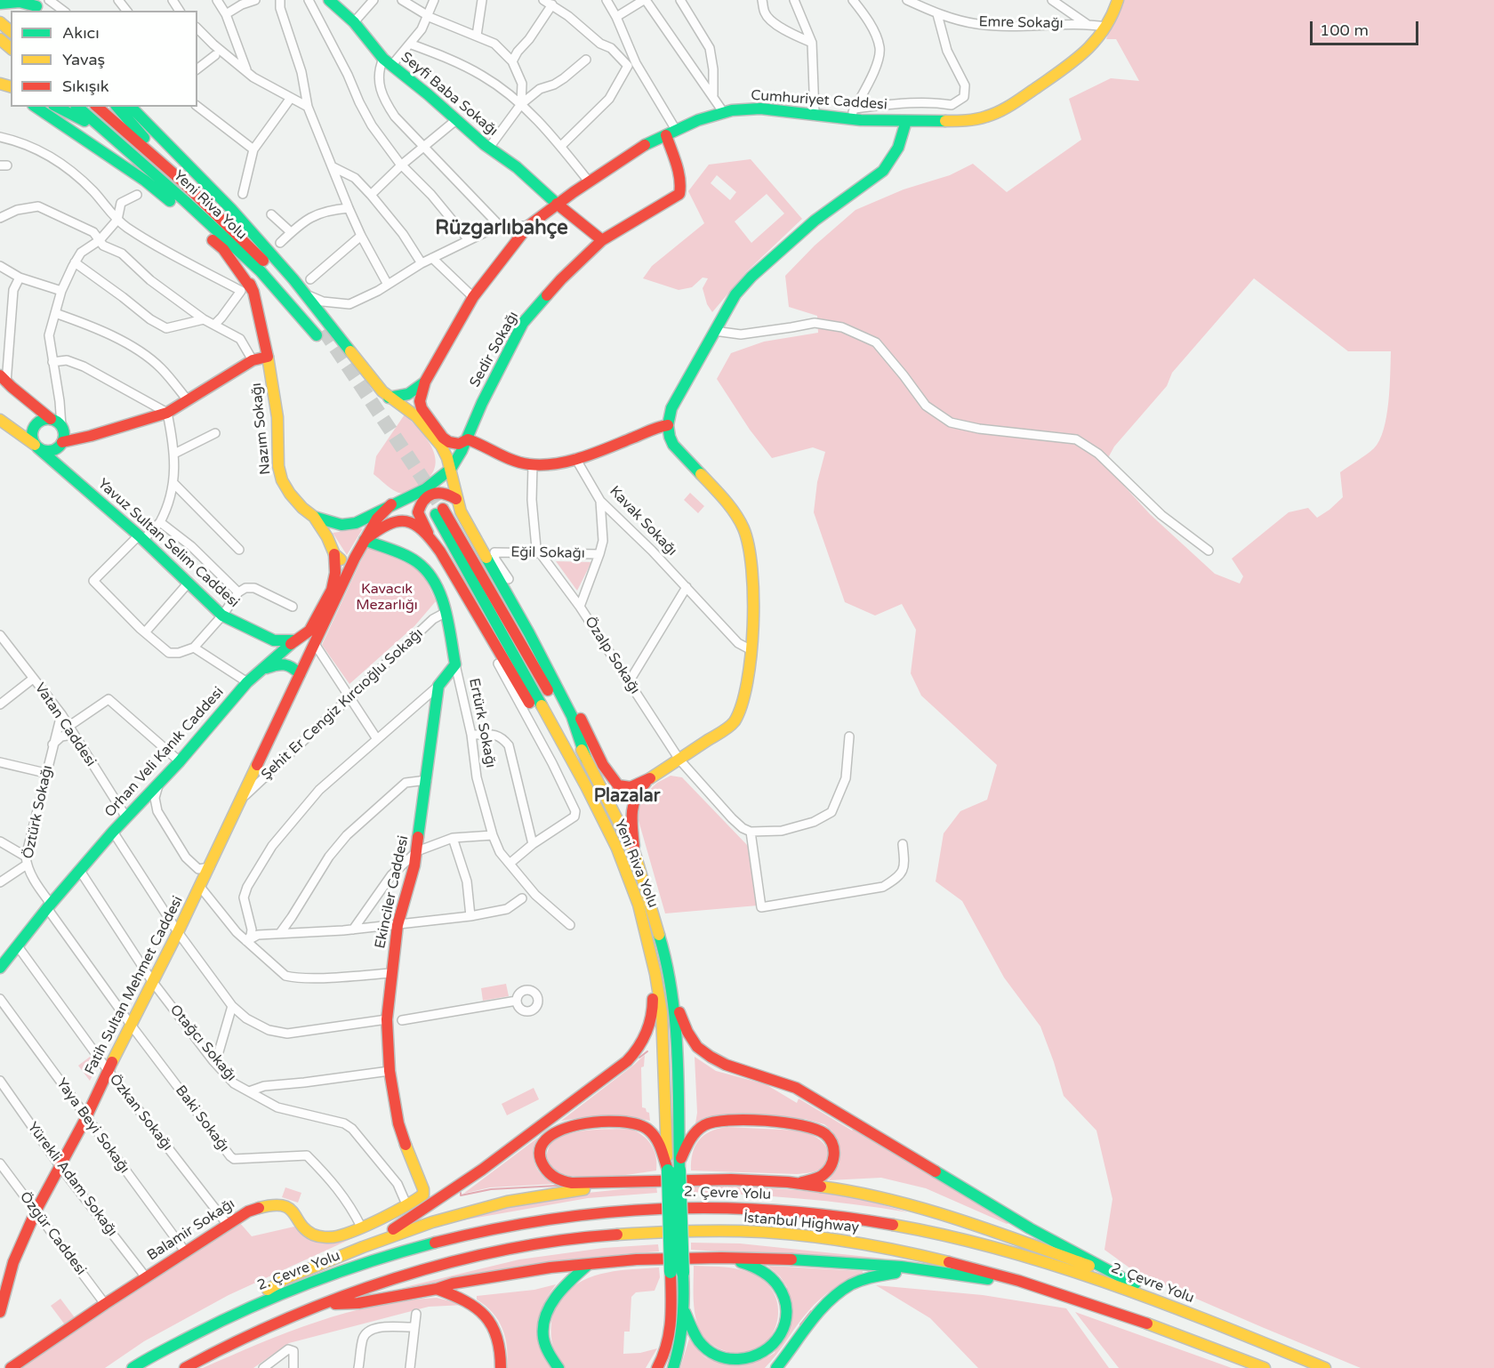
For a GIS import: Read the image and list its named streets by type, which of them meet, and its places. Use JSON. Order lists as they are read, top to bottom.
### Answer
{
  "streets": {
    "main road": [
      "Seyfi Baba Sokağı",
      "Cumhuriyet Caddesi",
      "Yeni Riva Yolu",
      "Sedir Sokağı",
      "Nazım Sokağı",
      "Yavuz Sultan Selim Caddesi",
      "Ertürk Sokağı",
      "Orhan Veli Kanık Caddesi",
      "Ekinciler Caddesi",
      "Fatih Sultan Mehmet Caddesi",
      "2. Çevre Yolu",
      "İstanbul Highway",
      "Balamir Sokağı"
    ],
    "street": [
      "Emre Sokağı",
      "Kavak Sokağı",
      "Eğil Sokağı",
      "Özalp Sokağı",
      "Şehit Er Cengiz Kırcıoğlu Sokağı",
      "Vatan Caddesi",
      "Öztürk Sokağı",
      "Otağcı Sokağı",
      "Özkan Sokağı",
      "Baki Sokağı",
      "Yaya Beyi Sokağı",
      "Yürekli Adam Sokağı",
      "Özgür Caddesi"
    ]
  },
  "crossings": [
    ["Emre Sokağı", "Cumhuriyet Caddesi"],
    ["Seyfi Baba Sokağı", "Cumhuriyet Caddesi"],
    ["Seyfi Baba Sokağı", "Sedir Sokağı"],
    ["Cumhuriyet Caddesi", "Sedir Sokağı"],
    ["Eğil Sokağı", "Özalp Sokağı"],
    ["Şehit Er Cengiz Kırcıoğlu Sokağı", "Ertürk Sokağı"],
    ["Şehit Er Cengiz Kırcıoğlu Sokağı", "Fatih Sultan Mehmet Caddesi"],
    ["Ertürk Sokağı", "Fatih Sultan Mehmet Caddesi"],
    ["Vatan Caddesi", "Orhan Veli Kanık Caddesi"],
    ["Vatan Caddesi", "Öztürk Sokağı"],
    ["Orhan Veli Kanık Caddesi", "Öztürk Sokağı"],
    ["Orhan Veli Kanık Caddesi", "Otağcı Sokağı"],
    ["Orhan Veli Kanık Caddesi", "Özkan Sokağı"],
    ["Öztürk Sokağı", "Fatih Sultan Mehmet Caddesi"],
    ["Öztürk Sokağı", "Baki Sokağı"],
    ["Ekinciler Caddesi", "Balamir Sokağı"],
    ["Fatih Sultan Mehmet Caddesi", "Otağcı Sokağı"],
    ["Fatih Sultan Mehmet Caddesi", "Özkan Sokağı"],
    ["Fatih Sultan Mehmet Caddesi", "Baki Sokağı"],
    ["Fatih Sultan Mehmet Caddesi", "Yaya Beyi Sokağı"],
    ["Fatih Sultan Mehmet Caddesi", "Yürekli Adam Sokağı"],
    ["Fatih Sultan Mehmet Caddesi", "Özgür Caddesi"],
    ["Otağcı Sokağı", "Balamir Sokağı"],
    ["Özkan Sokağı", "Balamir Sokağı"],
    ["Baki Sokağı", "Balamir Sokağı"],
    ["Yaya Beyi Sokağı", "Balamir Sokağı"],
    ["Yürekli Adam Sokağı", "Balamir Sokağı"],
    ["Balamir Sokağı", "Özgür Caddesi"]
  ],
  "districts": ["Rüzgarlıbahçe", "Plazalar"],
  "parks": ["Kavacık Mezarlığı"],
  "legend": ["Akıcı", "Yavaş", "Sıkışık"],
  "scale_bar": "100 m"
}
